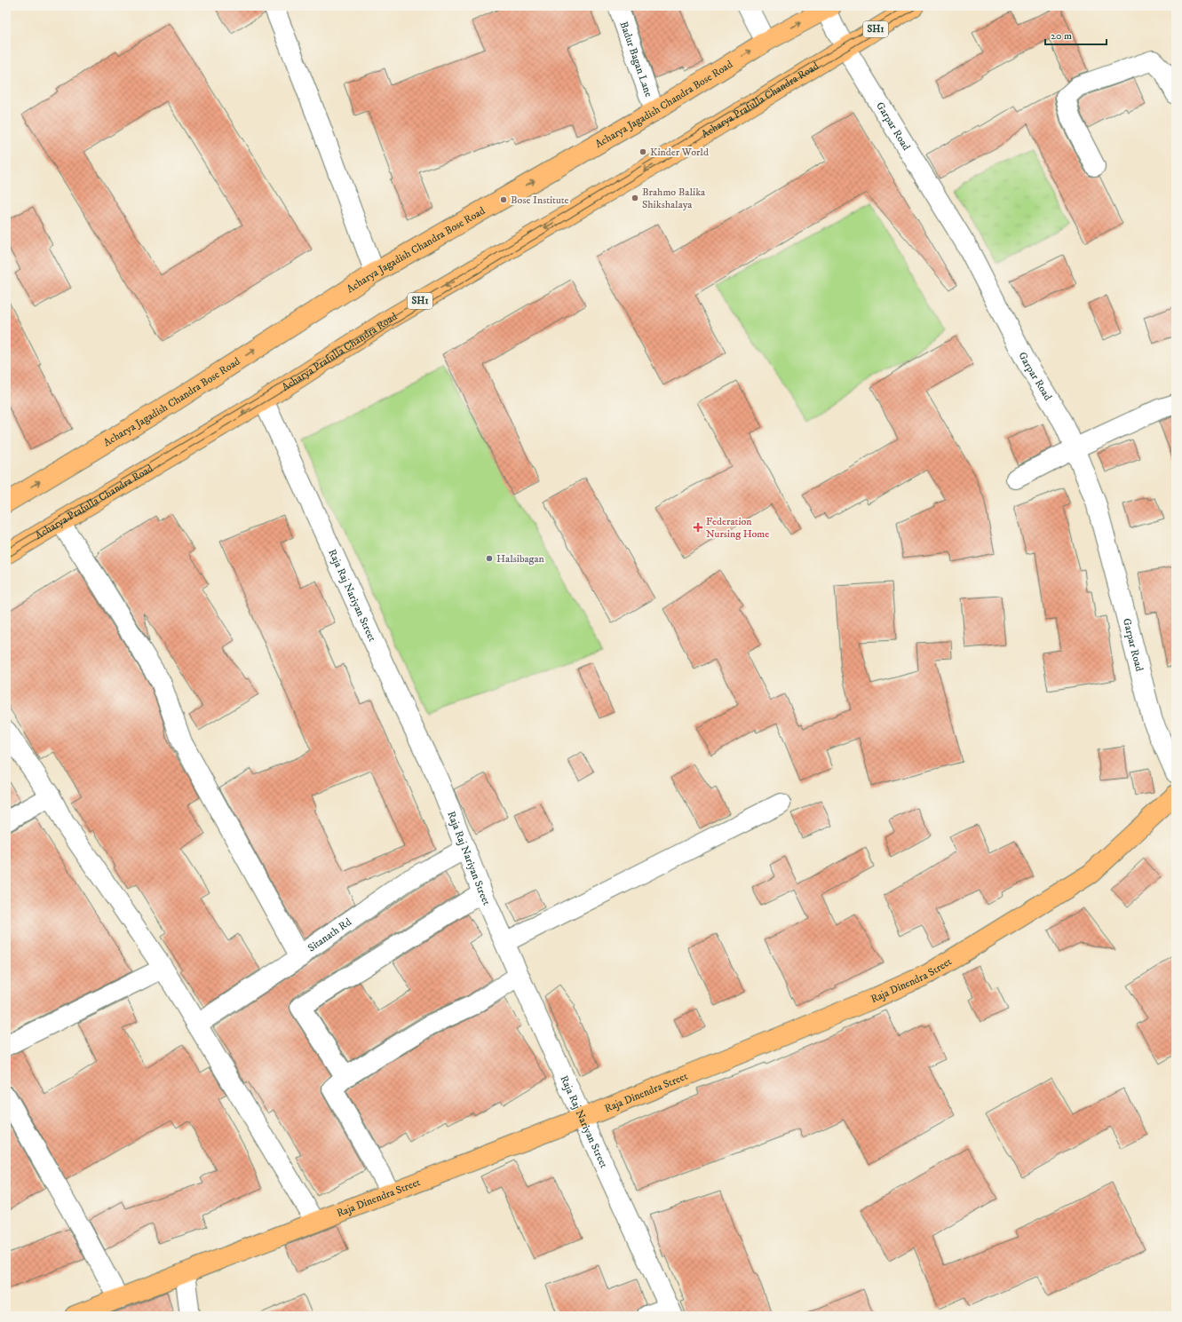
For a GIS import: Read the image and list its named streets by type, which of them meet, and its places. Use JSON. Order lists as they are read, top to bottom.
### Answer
{
  "streets": {
    "main road": [
      "SH1",
      "Acharya Prafulla Chandra Road",
      "Acharya Jagadish Chandra Bose Road",
      "Raja Dinendra Street"
    ],
    "street": [
      "Badur Bagan Lane",
      "Garpar Road",
      "Raja Raj Nariyan Street",
      "Sitanath Rd"
    ]
  },
  "crossings": [
    ["SH1", "Acharya Prafulla Chandra Road"],
    ["SH1", "Garpar Road"],
    ["Badur Bagan Lane", "Acharya Jagadish Chandra Bose Road"],
    ["Acharya Prafulla Chandra Road", "Garpar Road"],
    ["Acharya Prafulla Chandra Road", "Raja Raj Nariyan Street"],
    ["Acharya Jagadish Chandra Bose Road", "Garpar Road"],
    ["Raja Raj Nariyan Street", "Sitanath Rd"],
    ["Raja Raj Nariyan Street", "Raja Dinendra Street"]
  ],
  "one_way": ["Acharya Prafulla Chandra Road", "Acharya Jagadish Chandra Bose Road"],
  "places": {
    "other": [
      "Kinder World",
      "Brahmo Balika Shikshalaya",
      "Bose Institute",
      "Halsibagan"
    ],
    "health": ["Federation Nursing Home"]
  },
  "scale_bar": "20 m"
}
